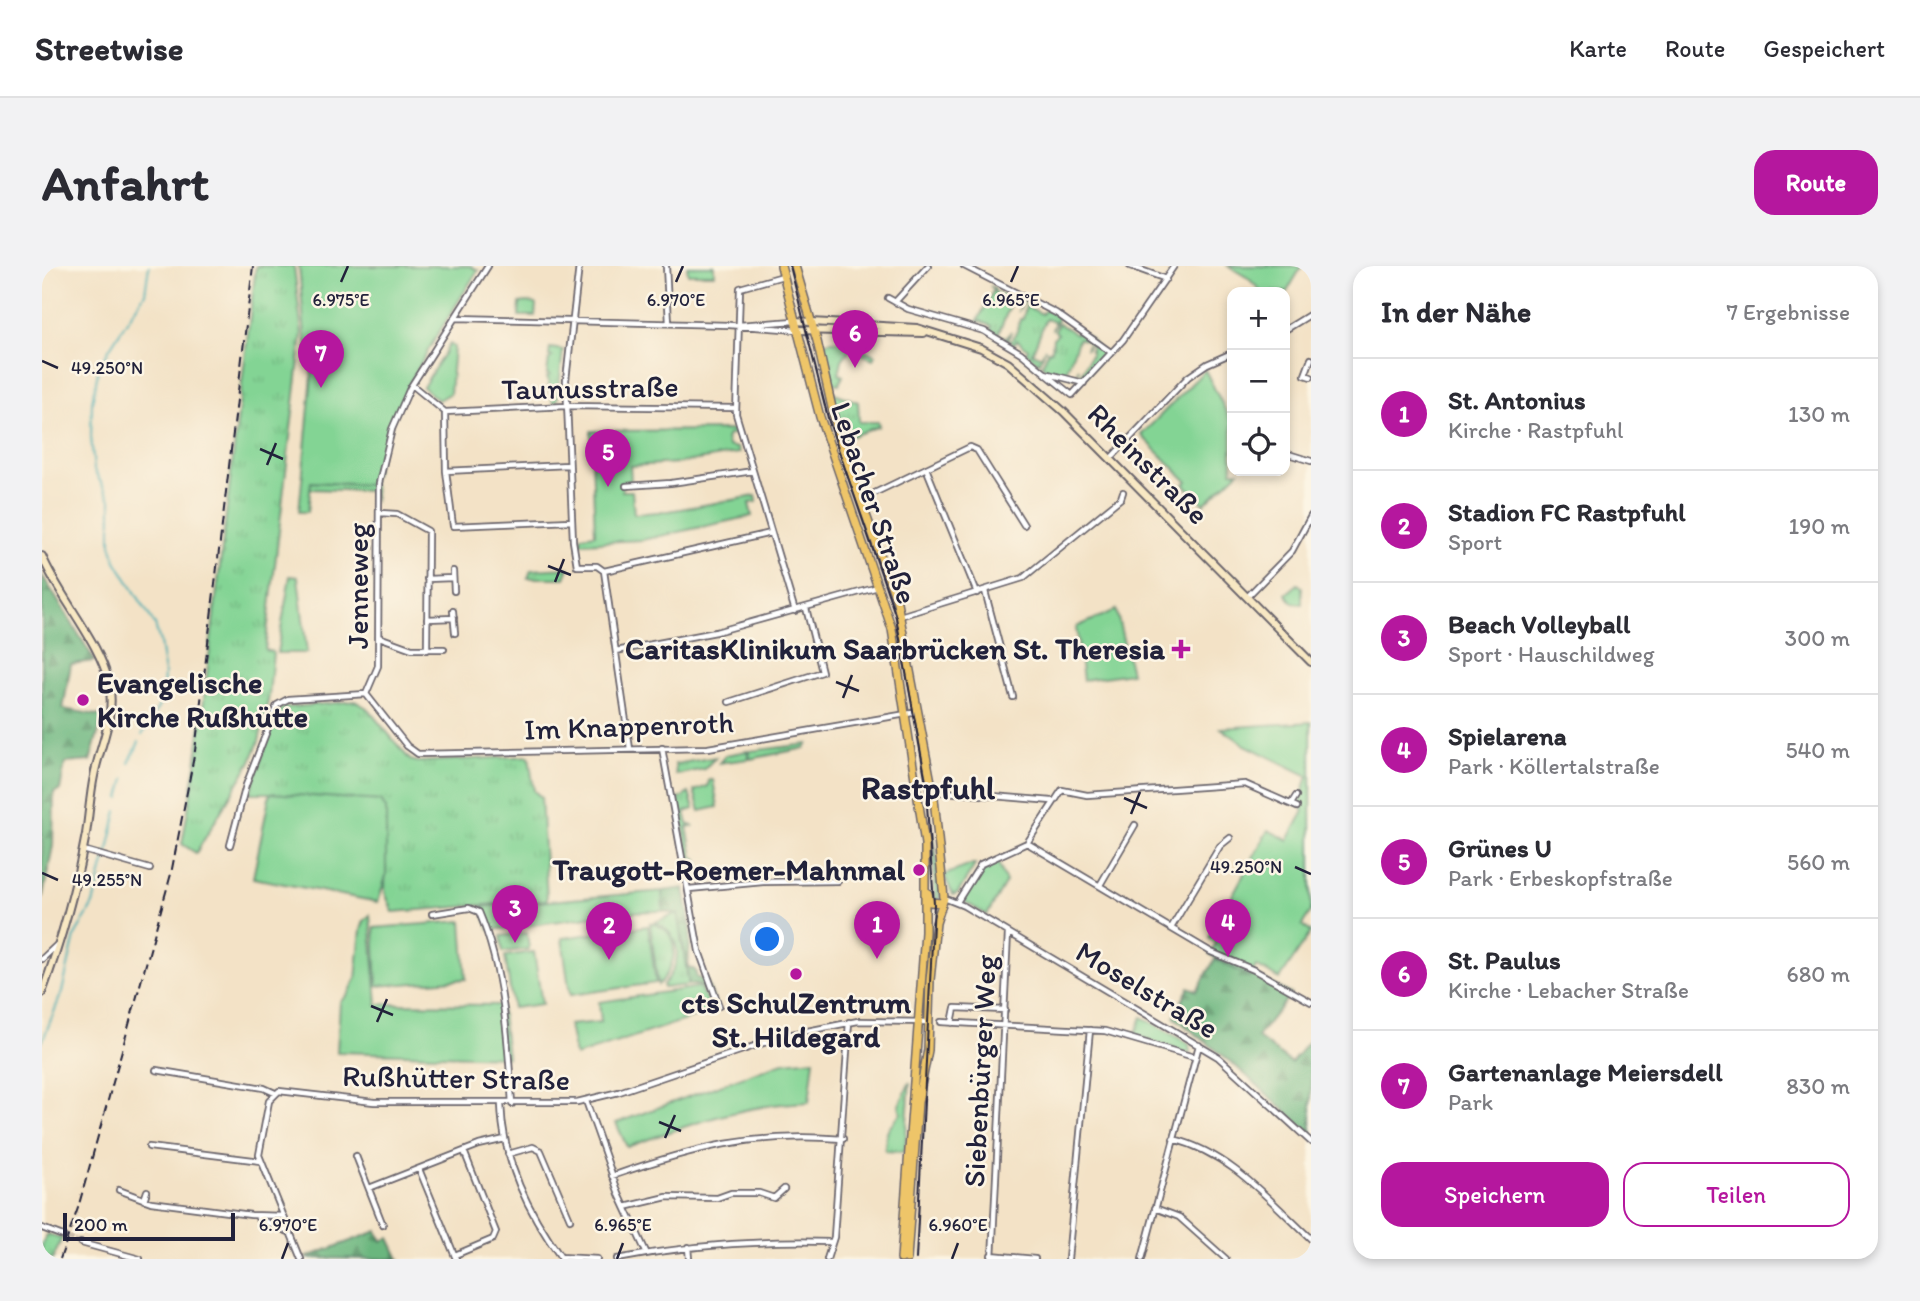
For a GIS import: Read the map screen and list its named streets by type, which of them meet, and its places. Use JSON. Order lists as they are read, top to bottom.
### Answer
{
  "streets": {
    "main road": ["Lebacher Straße"],
    "street": [
      "Taunusstraße",
      "Rheinstraße",
      "Jenneweg",
      "Im Knappenroth",
      "Moselstraße",
      "Siebenbürger Weg",
      "Rußhütter Straße"
    ]
  },
  "crossings": [
    ["Rheinstraße", "Lebacher Straße"],
    ["Rheinstraße", "Jenneweg"],
    ["Lebacher Straße", "Im Knappenroth"],
    ["Jenneweg", "Im Knappenroth"],
    ["Moselstraße", "Siebenbürger Weg"]
  ],
  "districts": ["Rastpfuhl"],
  "places": {
    "health": ["CaritasKlinikum Saarbrücken St. Theresia"],
    "other": ["Evangelische Kirche Rußhütte", "Traugott-Roemer-Mahnmal", "cts SchulZentrum St. Hildegard"]
  },
  "scale_bar": "200 m",
  "page": {
    "header": "Streetwise",
    "nav": ["Karte", "Route", "Gespeichert"],
    "buttons": [
      "Route",
      ["Speichern", "Teilen"]
    ],
    "title": "Anfahrt",
    "heading": ["In der Nähe", "7 Ergebnisse"],
    "map_buttons": ["+", "−"],
    "pins": [
      "6",
      "7",
      "5",
      "3",
      "4",
      "1",
      "2"
    ],
    "list": [
      {
        "mark": "1",
        "name": "St. Antonius",
        "note": "Kirche · Rastpfuhl",
        "value": "130 m"
      },
      {
        "mark": "2",
        "name": "Stadion FC Rastpfuhl",
        "note": "Sport",
        "value": "190 m"
      },
      {
        "mark": "3",
        "name": "Beach Volleyball",
        "note": "Sport · Hauschildweg",
        "value": "300 m"
      },
      {
        "mark": "4",
        "name": "Spielarena",
        "note": "Park · Köllertalstraße",
        "value": "540 m"
      },
      {
        "mark": "5",
        "name": "Grünes U",
        "note": "Park · Erbeskopfstraße",
        "value": "560 m"
      },
      {
        "mark": "6",
        "name": "St. Paulus",
        "note": "Kirche · Lebacher Straße",
        "value": "680 m"
      },
      {
        "mark": "7",
        "name": "Gartenanlage Meiersdell",
        "note": "Park",
        "value": "830 m"
      }
    ],
    "scale": "200 m"
  },
  "coordinates": [
    "6.970°E",
    "6.965°E",
    "6.975°E",
    "49.250°N",
    "49.255°N",
    "6.960°E"
  ]
}
